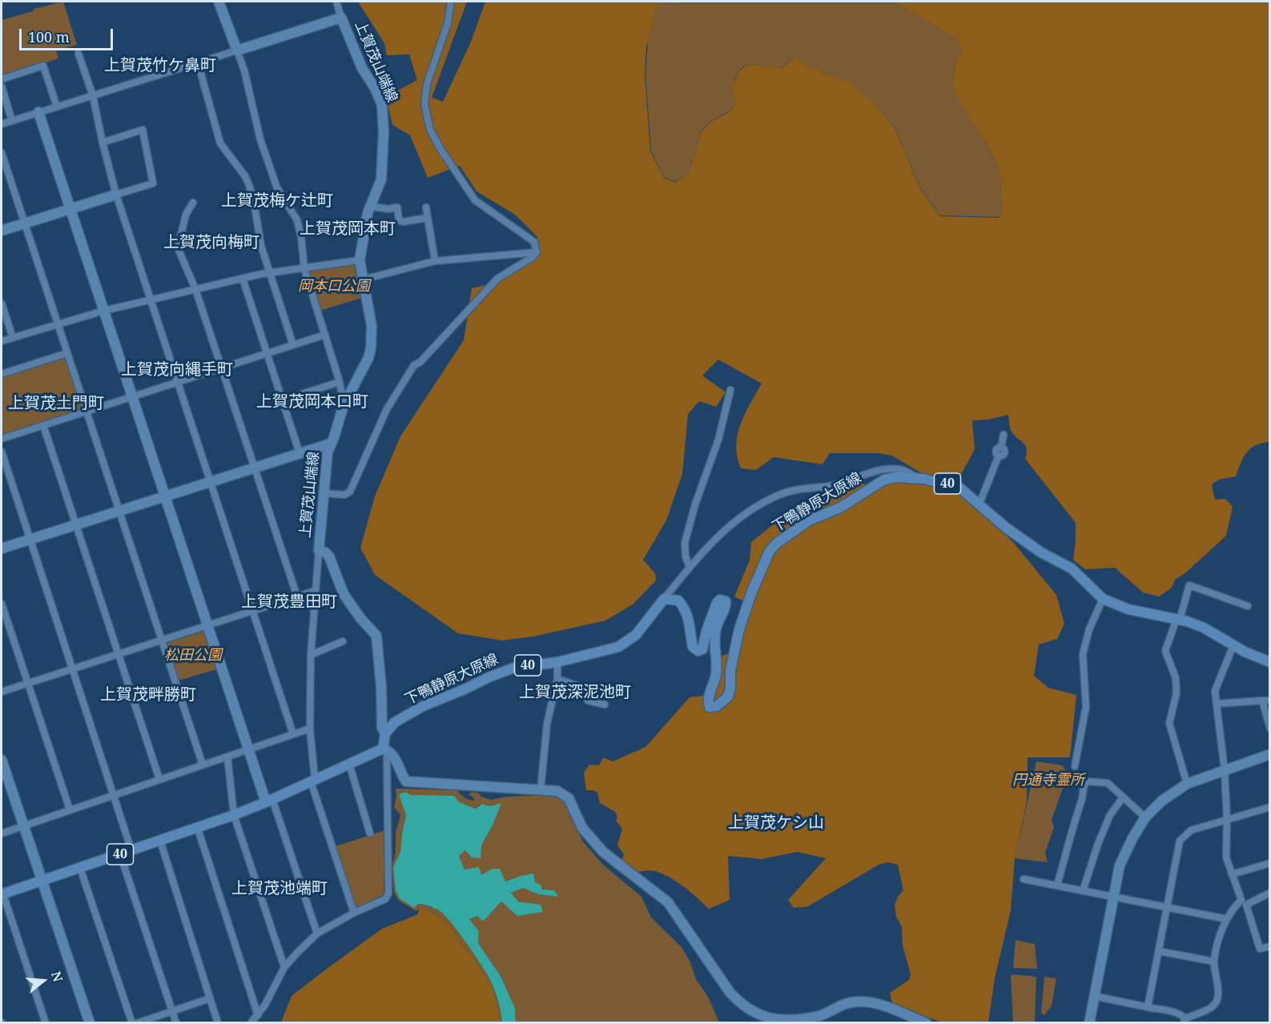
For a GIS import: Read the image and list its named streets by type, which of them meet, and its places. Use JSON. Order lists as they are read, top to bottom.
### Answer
{
  "streets": {
    "main road": ["40", "下鴨静原大原線"],
    "street": ["上賀茂山端線"]
  },
  "crossings": [
    ["上賀茂山端線", "下鴨静原大原線"]
  ],
  "districts": [
    "上賀茂竹ケ鼻町",
    "上賀茂梅ケ辻町",
    "上賀茂岡本町",
    "上賀茂向梅町",
    "上賀茂向縄手町",
    "上賀茂岡本口町",
    "上賀茂土門町",
    "上賀茂豊田町",
    "上賀茂深泥池町",
    "上賀茂畔勝町",
    "上賀茂ケシ山",
    "上賀茂池端町"
  ],
  "parks": ["岡本口公園", "松田公園", "円通寺霊所"],
  "scale_bar": "100 m",
  "north": "right"
}
